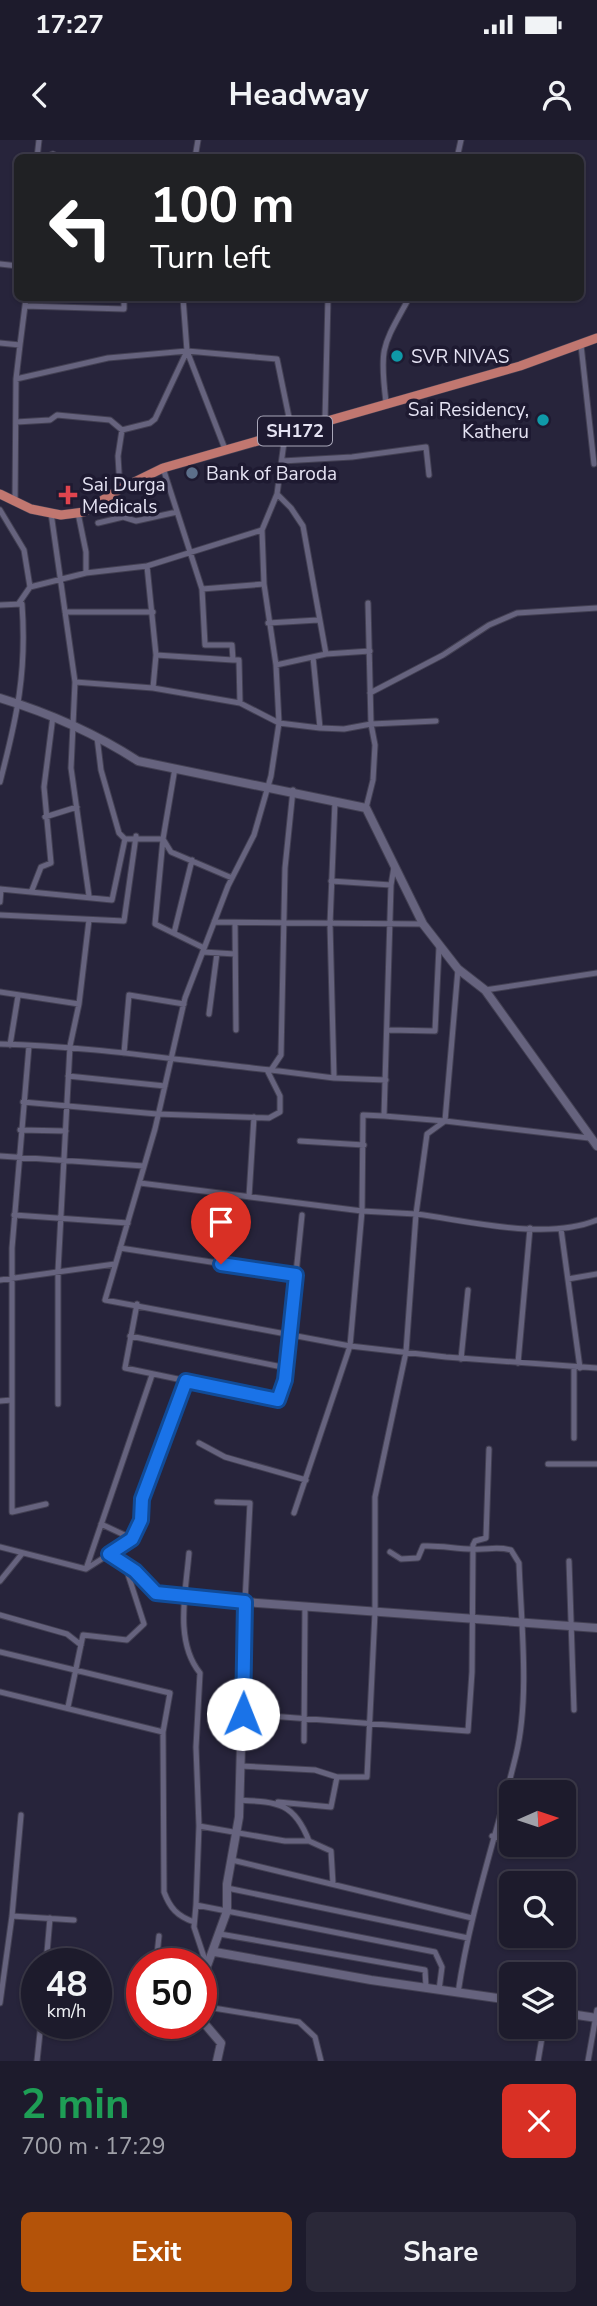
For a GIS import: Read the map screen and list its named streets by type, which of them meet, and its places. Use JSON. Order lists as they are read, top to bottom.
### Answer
{
  "streets": {
    "main road": ["SH172"]
  },
  "places": {
    "other": ["SVR NIVAS", "Sai Residency, Katheru", "Bank of Baroda"],
    "health": ["Sai Durga Medicals"]
  },
  "north": "right",
  "page": {
    "status": "17:27",
    "header": "Headway",
    "turn": ["100 m", "Turn left"],
    "speed": "48 km/h",
    "limit": "50",
    "heading": ["2 min", "700 m · 17:29"],
    "buttons": ["Exit", "Share"]
  }
}
